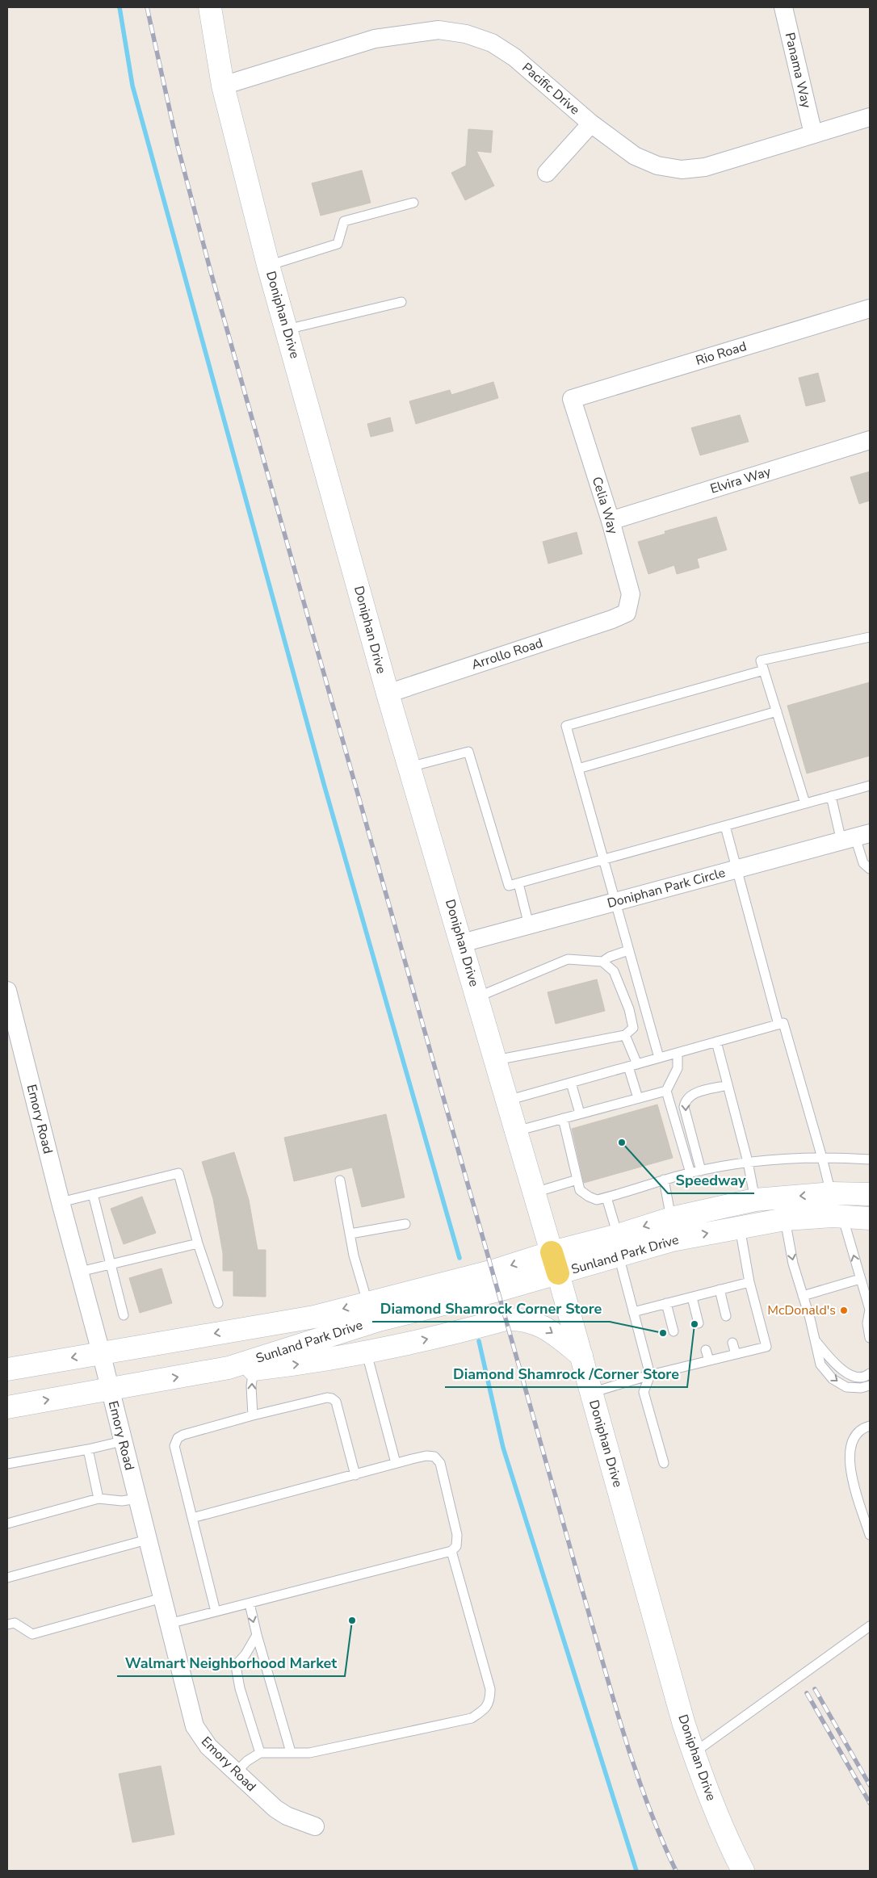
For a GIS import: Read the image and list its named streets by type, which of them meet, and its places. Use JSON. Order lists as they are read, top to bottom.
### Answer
{
  "streets": {
    "main road": ["Doniphan Drive", "Sunland Park Drive"],
    "street": [
      "Panama Way",
      "Pacific Drive",
      "Rio Road",
      "Elvira Way",
      "Celia Way",
      "Arrollo Road",
      "Doniphan Park Circle",
      "Emory Road"
    ]
  },
  "crossings": [
    ["Panama Way", "Pacific Drive"],
    ["Pacific Drive", "Doniphan Drive"],
    ["Doniphan Drive", "Arrollo Road"],
    ["Doniphan Drive", "Doniphan Park Circle"],
    ["Doniphan Drive", "Sunland Park Drive"],
    ["Rio Road", "Celia Way"],
    ["Elvira Way", "Celia Way"],
    ["Celia Way", "Arrollo Road"],
    ["Emory Road", "Sunland Park Drive"]
  ],
  "places": [
    "Speedway",
    "McDonald's",
    "Diamond Shamrock /Corner Store",
    "Diamond Shamrock Corner Store",
    "Walmart Neighborhood Market"
  ]
}
